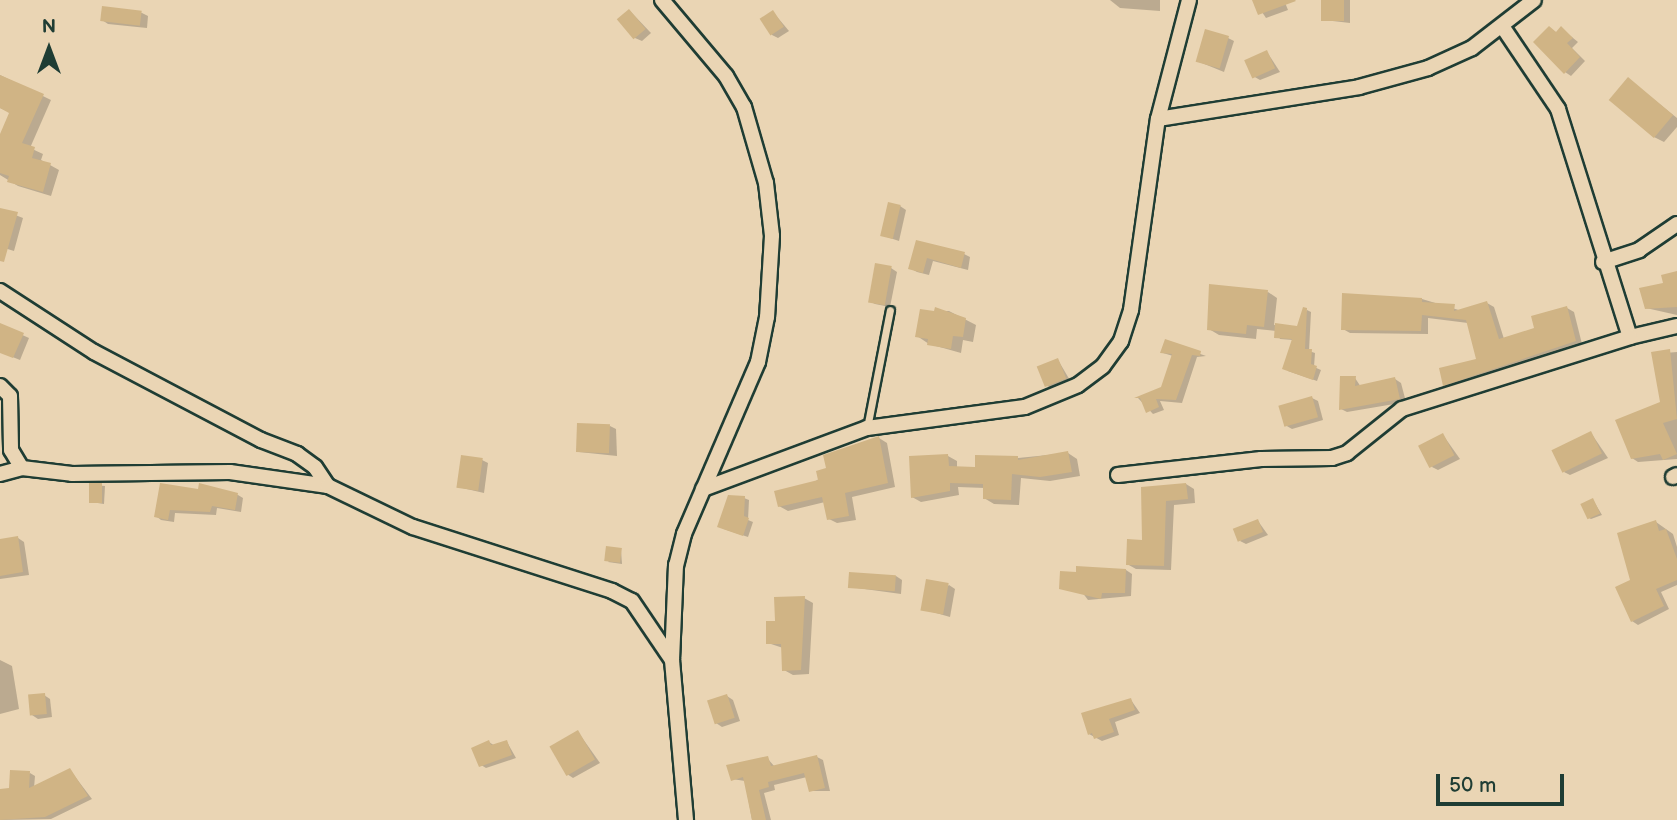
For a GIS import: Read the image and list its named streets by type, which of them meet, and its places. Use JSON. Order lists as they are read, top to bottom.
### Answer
{
  "scale_bar": "50 m",
  "north": "top"
}
